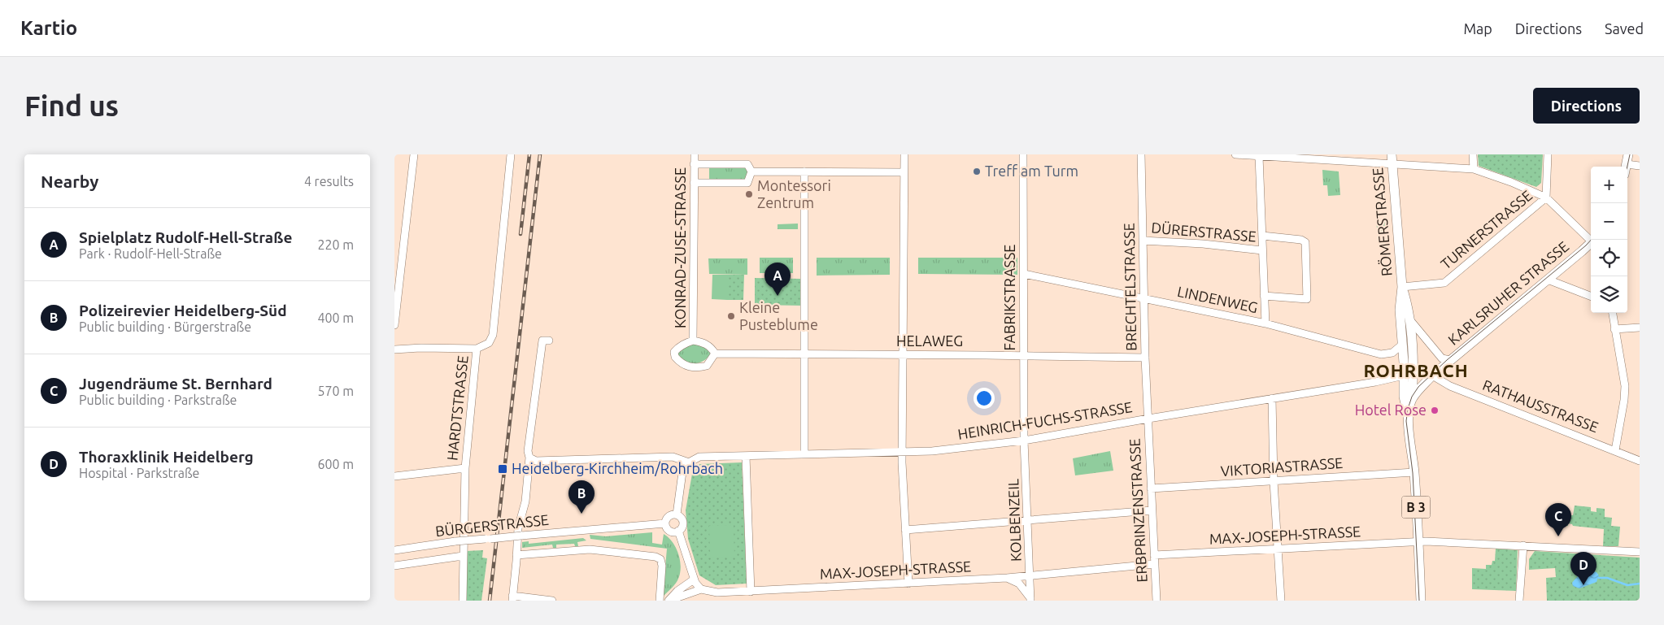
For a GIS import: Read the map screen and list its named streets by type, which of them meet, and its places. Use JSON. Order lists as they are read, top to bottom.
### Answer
{
  "streets": {
    "main road": ["RÖMERSTRASSE", "KARLSRUHER STRASSE", "B 3"],
    "street": [
      "TURNERSTRASSE",
      "DÜRERSTRASSE",
      "KONRAD-ZUSE-STRASSE",
      "BRECHTELSTRASSE",
      "FABRIKSTRASSE",
      "LINDENWEG",
      "HELAWEG",
      "RATHAUSSTRASSE",
      "HARDTSTRASSE",
      "HEINRICH-FUCHS-STRASSE",
      "VIKTORIASTRASSE",
      "ERBPRINZENSTRASSE",
      "KOLBENZEIL",
      "BÜRGERSTRASSE",
      "MAX-JOSEPH-STRASSE"
    ]
  },
  "crossings": [
    ["RÖMERSTRASSE", "TURNERSTRASSE"],
    ["RÖMERSTRASSE", "KARLSRUHER STRASSE"],
    ["RÖMERSTRASSE", "LINDENWEG"],
    ["RÖMERSTRASSE", "HEINRICH-FUCHS-STRASSE"],
    ["RÖMERSTRASSE", "B 3"],
    ["DÜRERSTRASSE", "BRECHTELSTRASSE"],
    ["KONRAD-ZUSE-STRASSE", "HELAWEG"],
    ["BRECHTELSTRASSE", "LINDENWEG"],
    ["BRECHTELSTRASSE", "HELAWEG"],
    ["BRECHTELSTRASSE", "HEINRICH-FUCHS-STRASSE"],
    ["BRECHTELSTRASSE", "ERBPRINZENSTRASSE"],
    ["KARLSRUHER STRASSE", "RATHAUSSTRASSE"],
    ["KARLSRUHER STRASSE", "B 3"],
    ["FABRIKSTRASSE", "LINDENWEG"],
    ["FABRIKSTRASSE", "HELAWEG"],
    ["FABRIKSTRASSE", "HEINRICH-FUCHS-STRASSE"],
    ["FABRIKSTRASSE", "KOLBENZEIL"],
    ["HARDTSTRASSE", "BÜRGERSTRASSE"],
    ["HEINRICH-FUCHS-STRASSE", "ERBPRINZENSTRASSE"],
    ["HEINRICH-FUCHS-STRASSE", "KOLBENZEIL"],
    ["VIKTORIASTRASSE", "B 3"],
    ["VIKTORIASTRASSE", "ERBPRINZENSTRASSE"],
    ["B 3", "MAX-JOSEPH-STRASSE"],
    ["ERBPRINZENSTRASSE", "MAX-JOSEPH-STRASSE"],
    ["KOLBENZEIL", "MAX-JOSEPH-STRASSE"]
  ],
  "districts": ["ROHRBACH"],
  "places": {
    "other": [
      "Treff am Turm",
      "Montessori Zentrum",
      "Kleine Pusteblume",
      "Hotel Rose"
    ],
    "transit": ["Heidelberg-Kirchheim/Rohrbach"]
  },
  "page": {
    "header": "Kartio",
    "nav": ["Map", "Directions", "Saved"],
    "buttons": "Directions",
    "title": "Find us",
    "heading": ["Nearby", "4 results"],
    "map_buttons": ["+", "−"],
    "list": [
      {
        "mark": "A",
        "name": "Spielplatz Rudolf-Hell-Straße",
        "note": "Park · Rudolf-Hell-Straße",
        "value": "220 m"
      },
      {
        "mark": "B",
        "name": "Polizeirevier Heidelberg-Süd",
        "note": "Public building · Bürgerstraße",
        "value": "400 m"
      },
      {
        "mark": "C",
        "name": "Jugendräume St. Bernhard",
        "note": "Public building · Parkstraße",
        "value": "570 m"
      },
      {
        "mark": "D",
        "name": "Thoraxklinik Heidelberg",
        "note": "Hospital · Parkstraße",
        "value": "600 m"
      }
    ],
    "pins": [
      "A",
      "B",
      "C",
      "D"
    ]
  }
}
